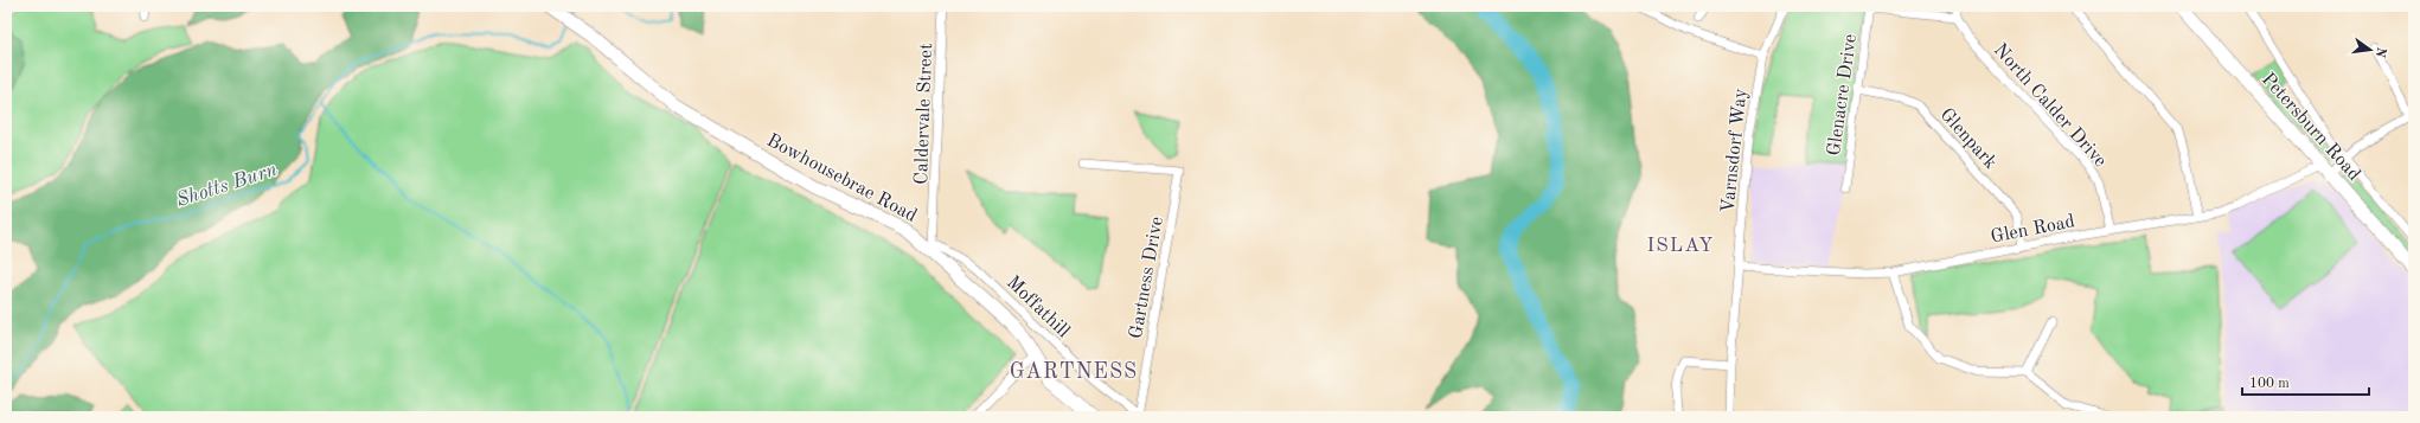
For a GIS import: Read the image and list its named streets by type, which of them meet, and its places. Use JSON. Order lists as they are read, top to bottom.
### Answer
{
  "streets": {
    "street": [
      "Glenacre Drive",
      "North Calder Drive",
      "Caldervale Street",
      "Petersburn Road",
      "Glenpark",
      "Varnsdorf Way",
      "Bowhousebrae Road",
      "Glen Road",
      "Gartness Drive",
      "Moffathill"
    ]
  },
  "crossings": [
    ["Glenacre Drive", "Glenpark"],
    ["North Calder Drive", "Glen Road"],
    ["Caldervale Street", "Bowhousebrae Road"],
    ["Caldervale Street", "Moffathill"],
    ["Petersburn Road", "Glen Road"],
    ["Glenpark", "Glen Road"],
    ["Varnsdorf Way", "Glen Road"],
    ["Bowhousebrae Road", "Moffathill"],
    ["Gartness Drive", "Moffathill"]
  ],
  "districts": ["ISLAY", "GARTNESS"],
  "water": ["Shotts Burn"],
  "scale_bar": "100 m",
  "north": "right"
}
